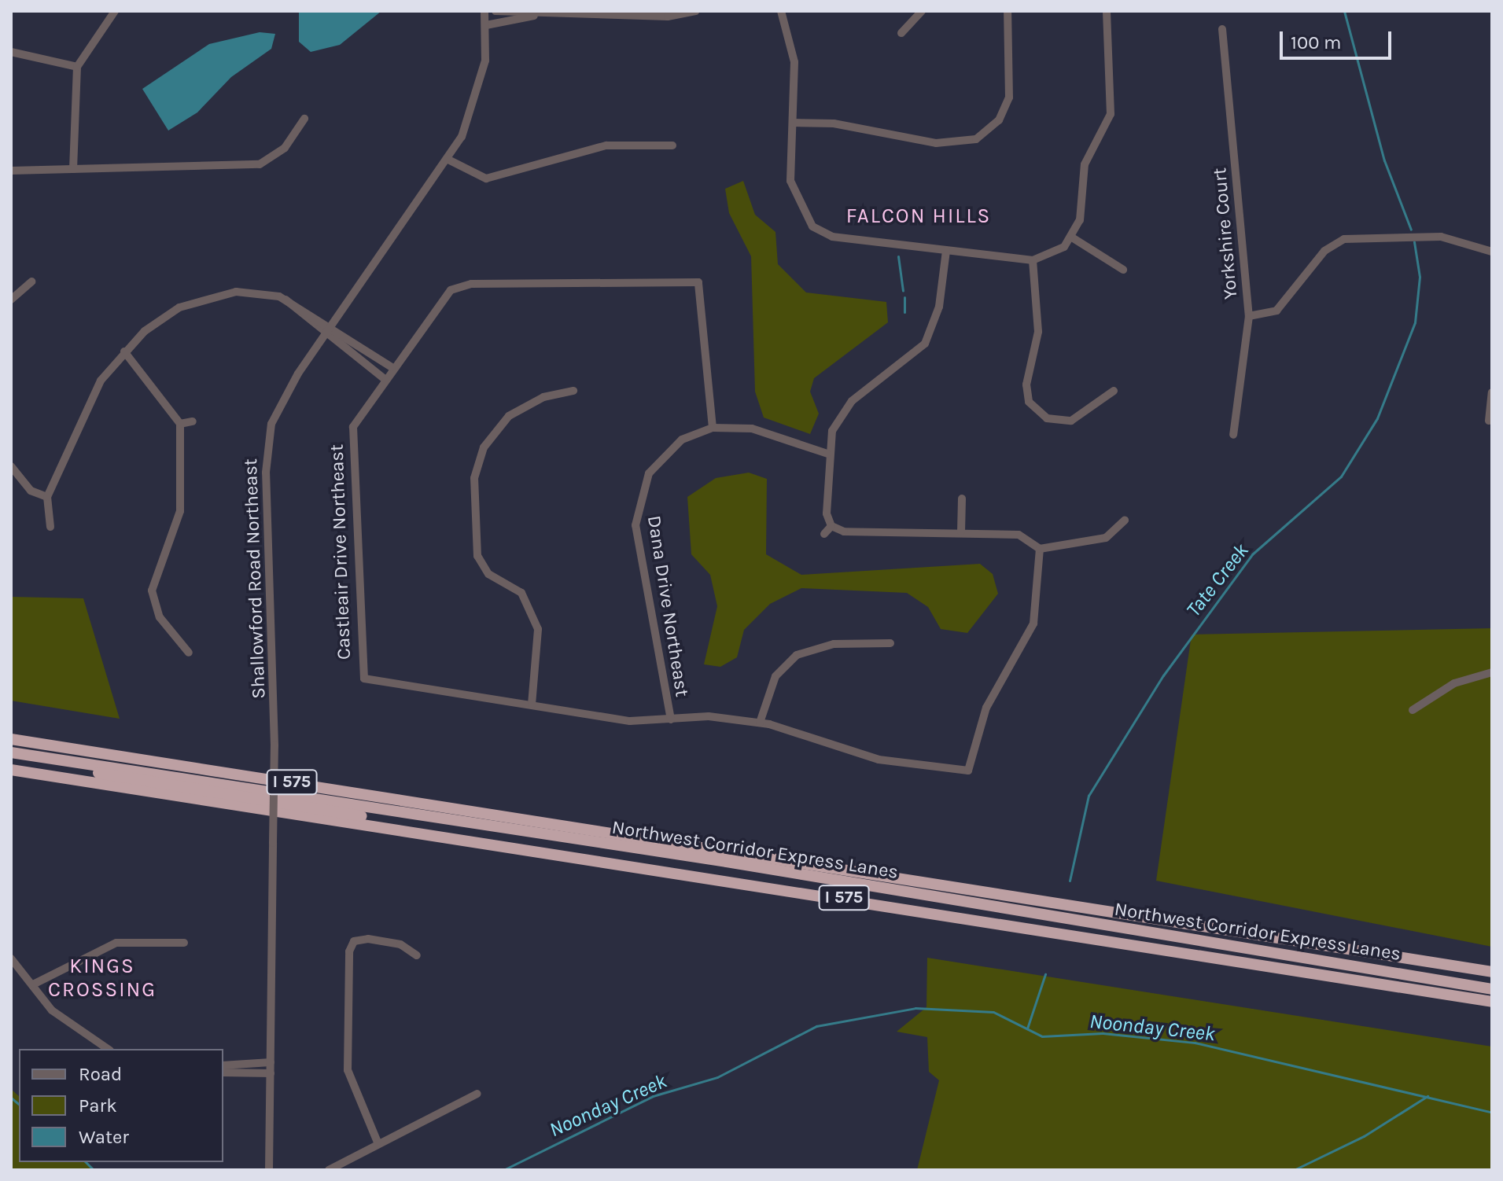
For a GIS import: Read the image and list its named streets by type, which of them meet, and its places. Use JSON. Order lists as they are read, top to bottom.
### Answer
{
  "streets": {
    "highway": ["I 575", "Northwest Corridor Express Lanes"],
    "street": [
      "Yorkshire Court",
      "Castleair Drive Northeast",
      "Shallowford Road Northeast",
      "Dana Drive Northeast"
    ]
  },
  "crossings": [
    ["Castleair Drive Northeast", "Dana Drive Northeast"]
  ],
  "districts": ["FALCON HILLS", "KINGS CROSSING"],
  "water": ["Tate Creek", "Noonday Creek"],
  "legend": ["Road", "Park", "Water"],
  "scale_bar": "100 m"
}
